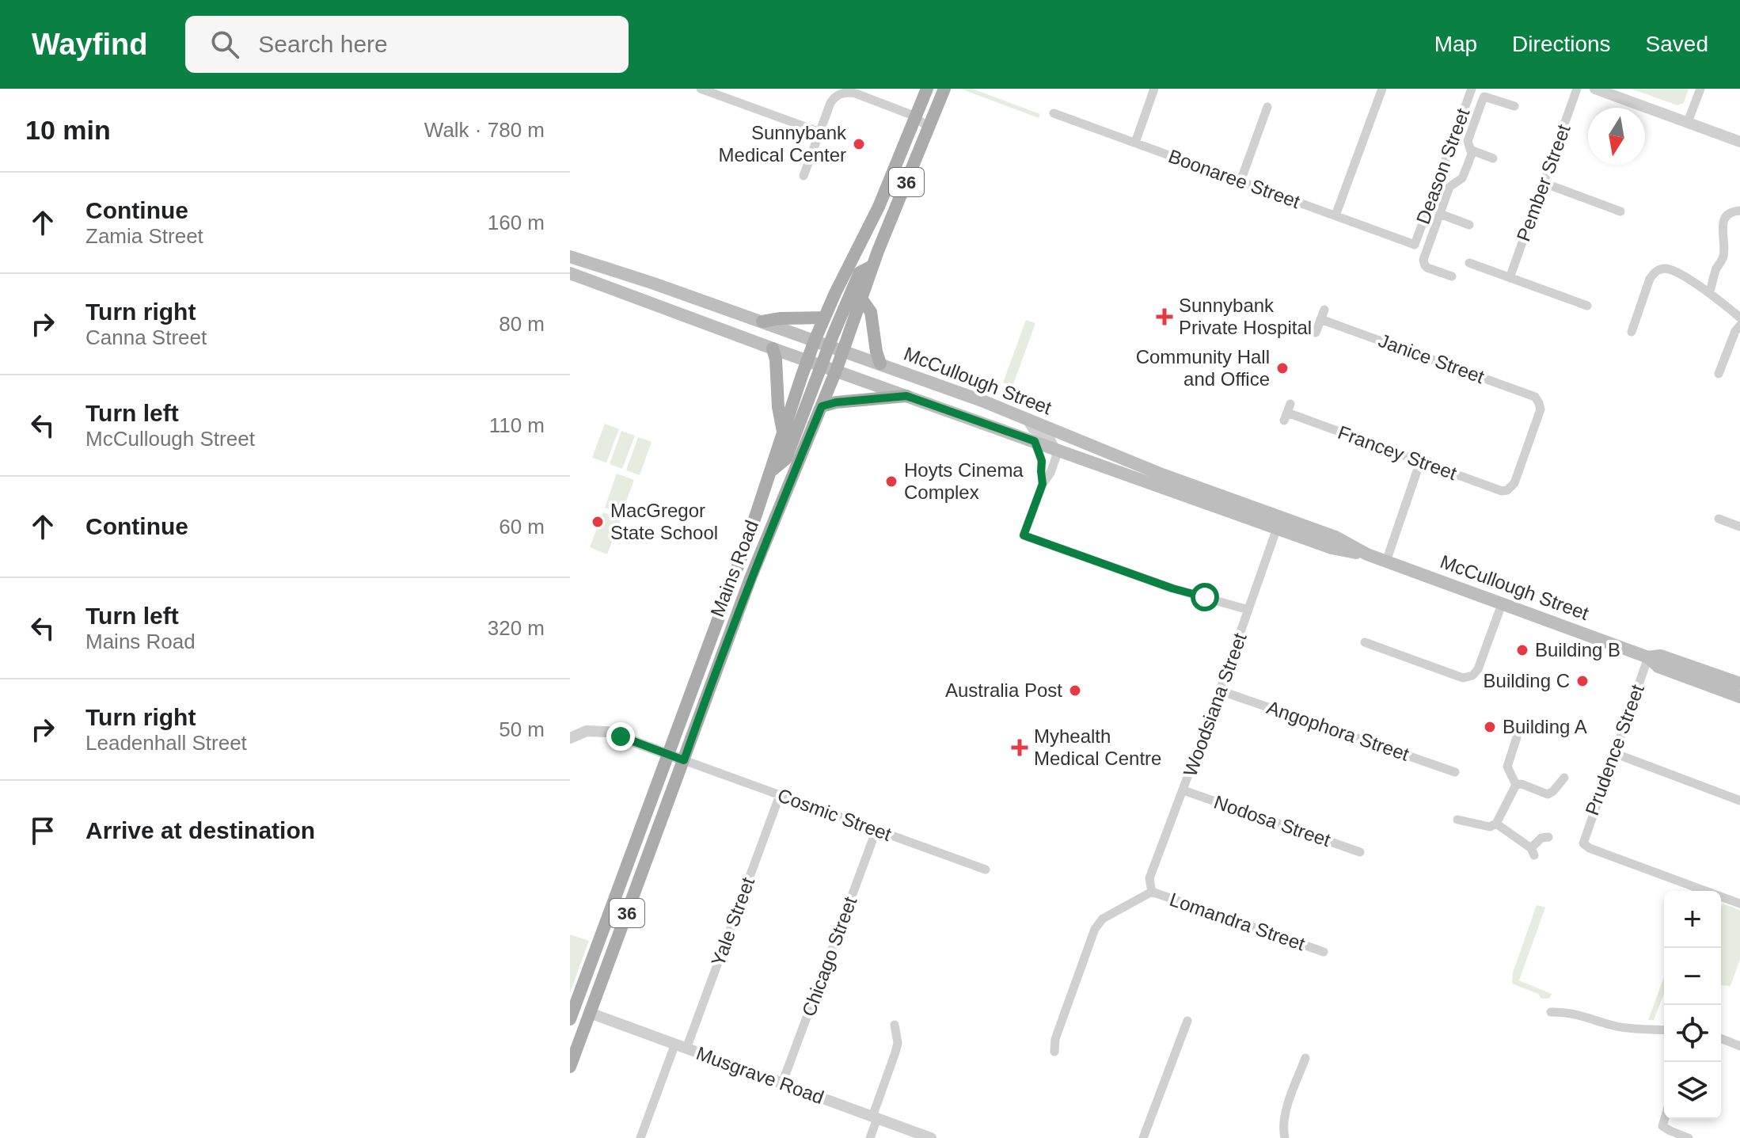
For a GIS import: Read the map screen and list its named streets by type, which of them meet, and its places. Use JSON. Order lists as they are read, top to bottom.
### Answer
{
  "streets": {
    "main road": ["36", "McCullough Street", "Mains Road"],
    "street": [
      "Deason Street",
      "Boonaree Street",
      "Pember Street",
      "Janice Street",
      "Francey Street",
      "Woodsiana Street",
      "Angophora Street",
      "Prudence Street",
      "Cosmic Street",
      "Nodosa Street",
      "Yale Street",
      "Lomandra Street",
      "Chicago Street",
      "Musgrave Road"
    ]
  },
  "crossings": [
    ["Deason Street", "Boonaree Street"],
    ["Janice Street", "Francey Street"],
    ["McCullough Street", "Mains Road"],
    ["McCullough Street", "Woodsiana Street"],
    ["McCullough Street", "Prudence Street"],
    ["Mains Road", "Cosmic Street"],
    ["Mains Road", "Musgrave Road"],
    ["Woodsiana Street", "Angophora Street"],
    ["Woodsiana Street", "Nodosa Street"],
    ["Woodsiana Street", "Lomandra Street"],
    ["Cosmic Street", "Yale Street"],
    ["Cosmic Street", "Chicago Street"],
    ["Yale Street", "Musgrave Road"],
    ["Chicago Street", "Musgrave Road"]
  ],
  "places": {
    "other": [
      "Sunnybank Medical Center",
      "Community Hall and Office",
      "Hoyts Cinema Complex",
      "MacGregor State School",
      "Building B",
      "Building C",
      "Australia Post",
      "Building A"
    ],
    "health": ["Sunnybank Private Hospital", "Myhealth Medical Centre"]
  },
  "north": "bottom",
  "page": {
    "header": "Wayfind",
    "search": "Search here",
    "nav": ["Map", "Directions", "Saved"],
    "heading": ["10 min", "Walk · 780 m"],
    "list": [
      ["Continue", "Zamia Street", "160 m"],
      ["Turn right", "Canna Street", "80 m"],
      ["Turn left", "McCullough Street", "110 m"],
      ["Continue", "60 m"],
      ["Turn left", "Mains Road", "320 m"],
      ["Turn right", "Leadenhall Street", "50 m"],
      "Arrive at destination"
    ],
    "map_buttons": ["+", "−"]
  }
}
